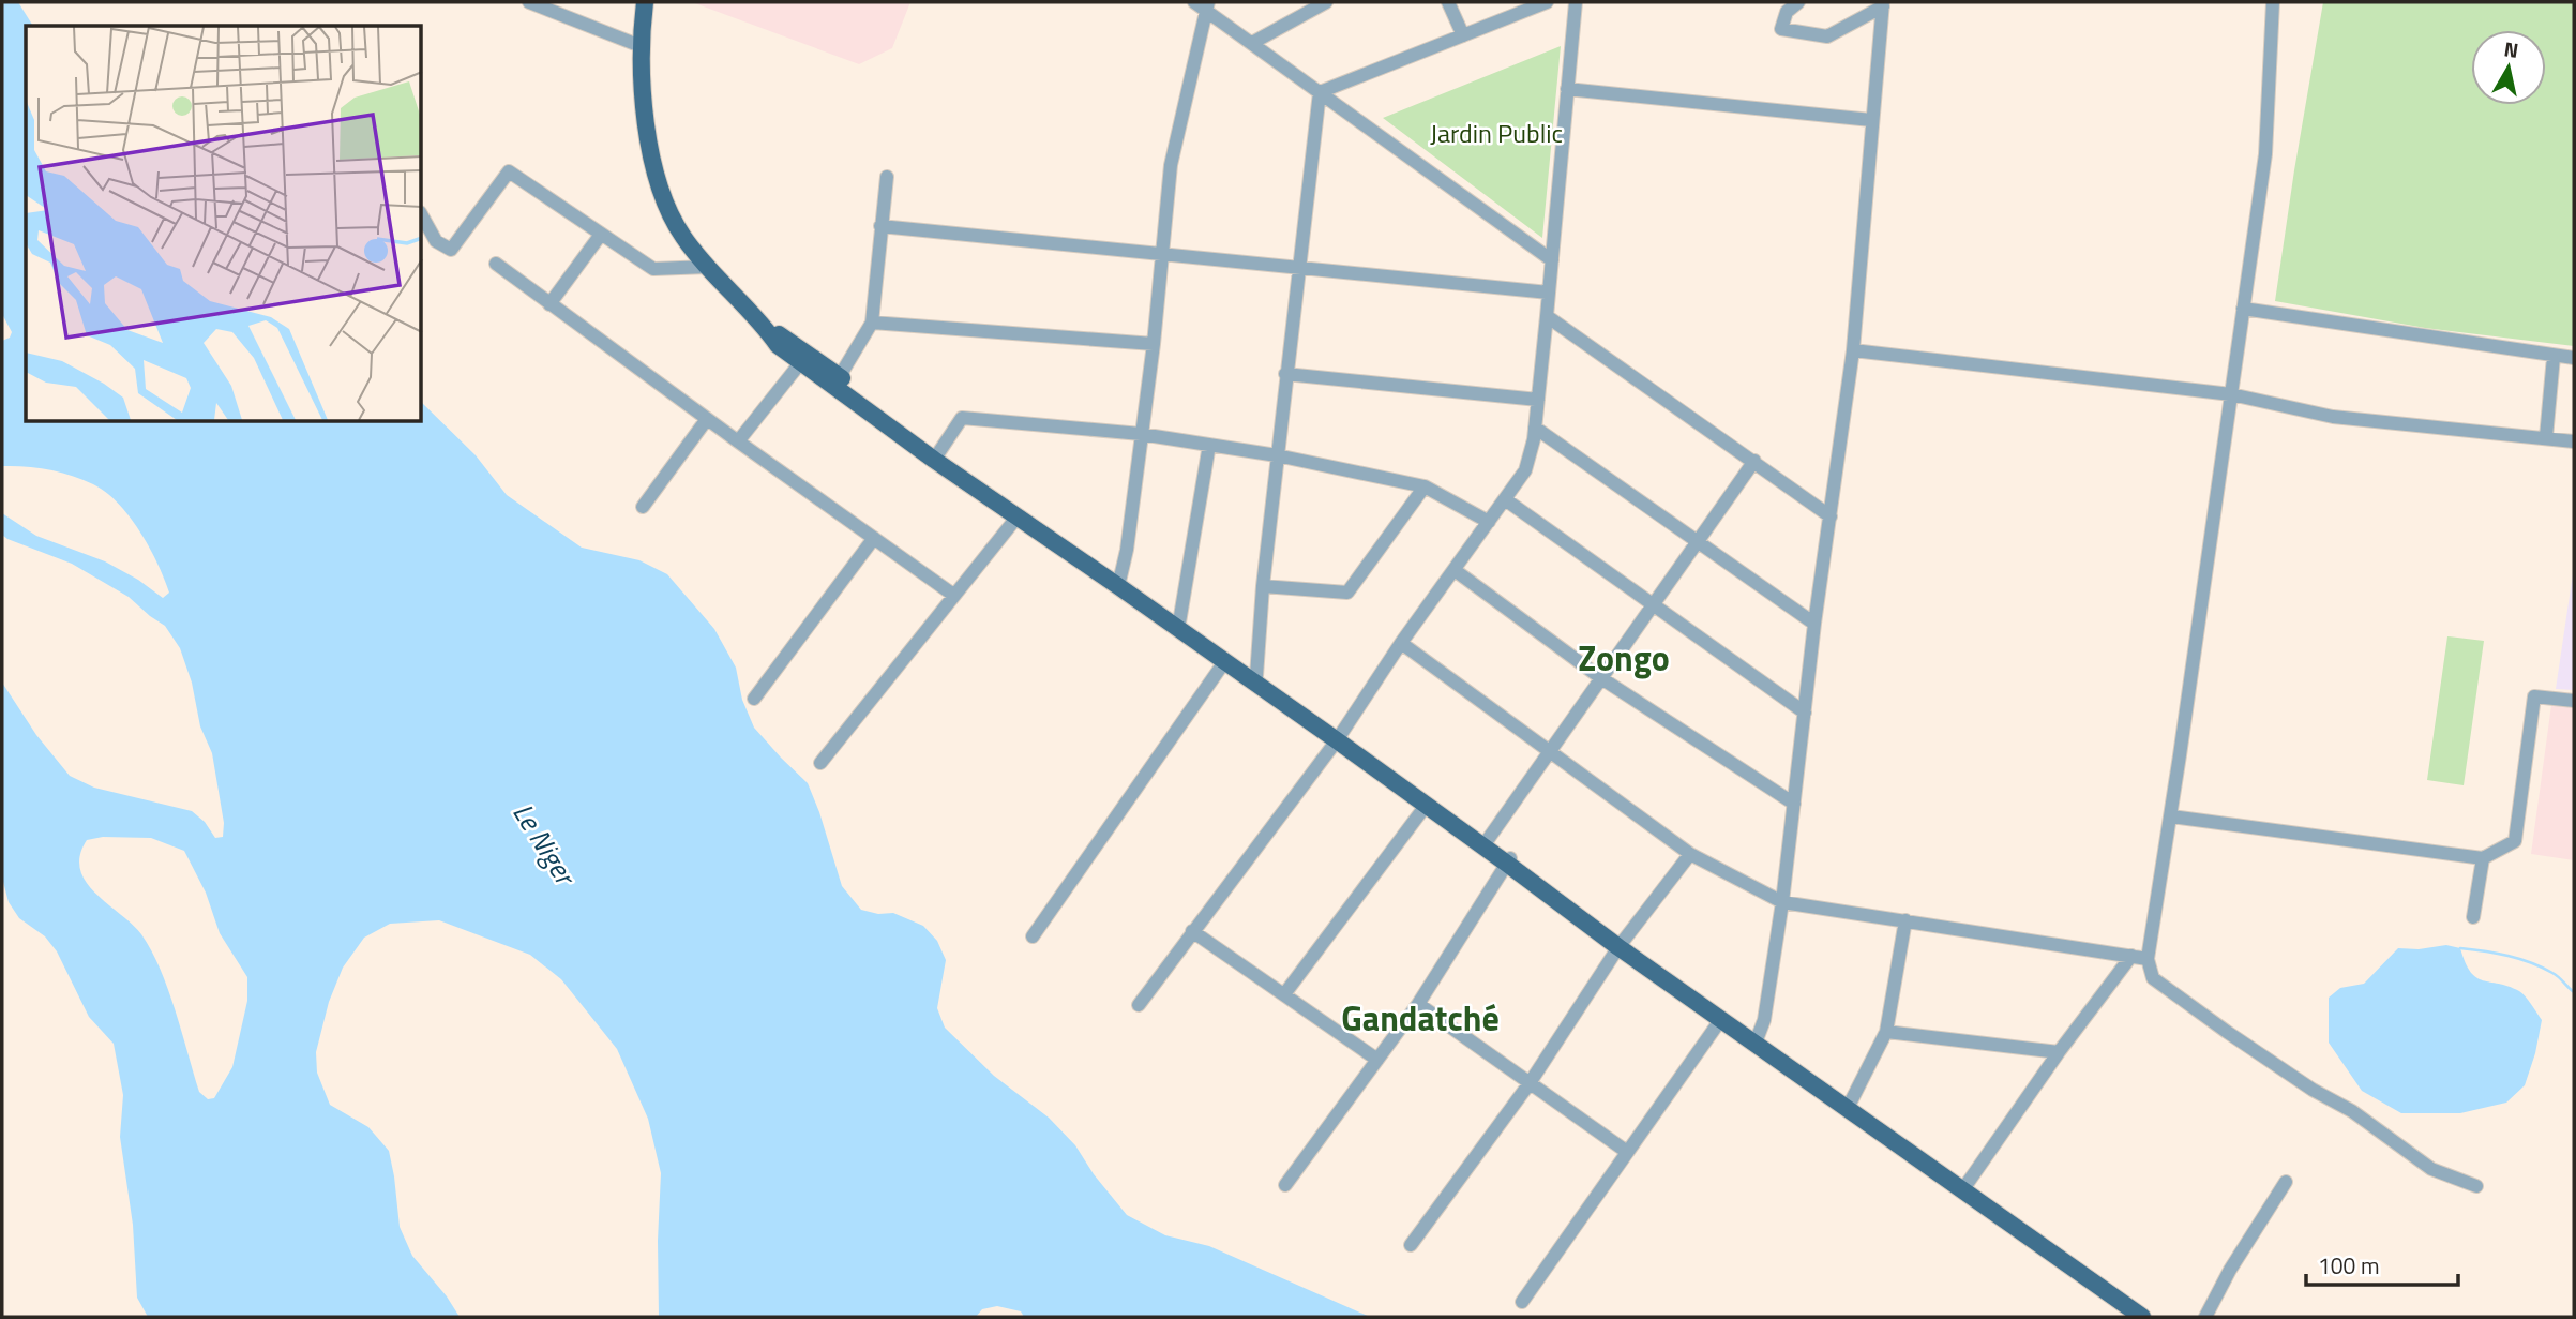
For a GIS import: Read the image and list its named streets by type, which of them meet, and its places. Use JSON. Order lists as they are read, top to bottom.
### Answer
{
  "districts": ["Zongo", "Gandatché"],
  "water": ["Le Niger"],
  "parks": ["Jardin Public"],
  "scale_bar": "100 m",
  "north": "top"
}
